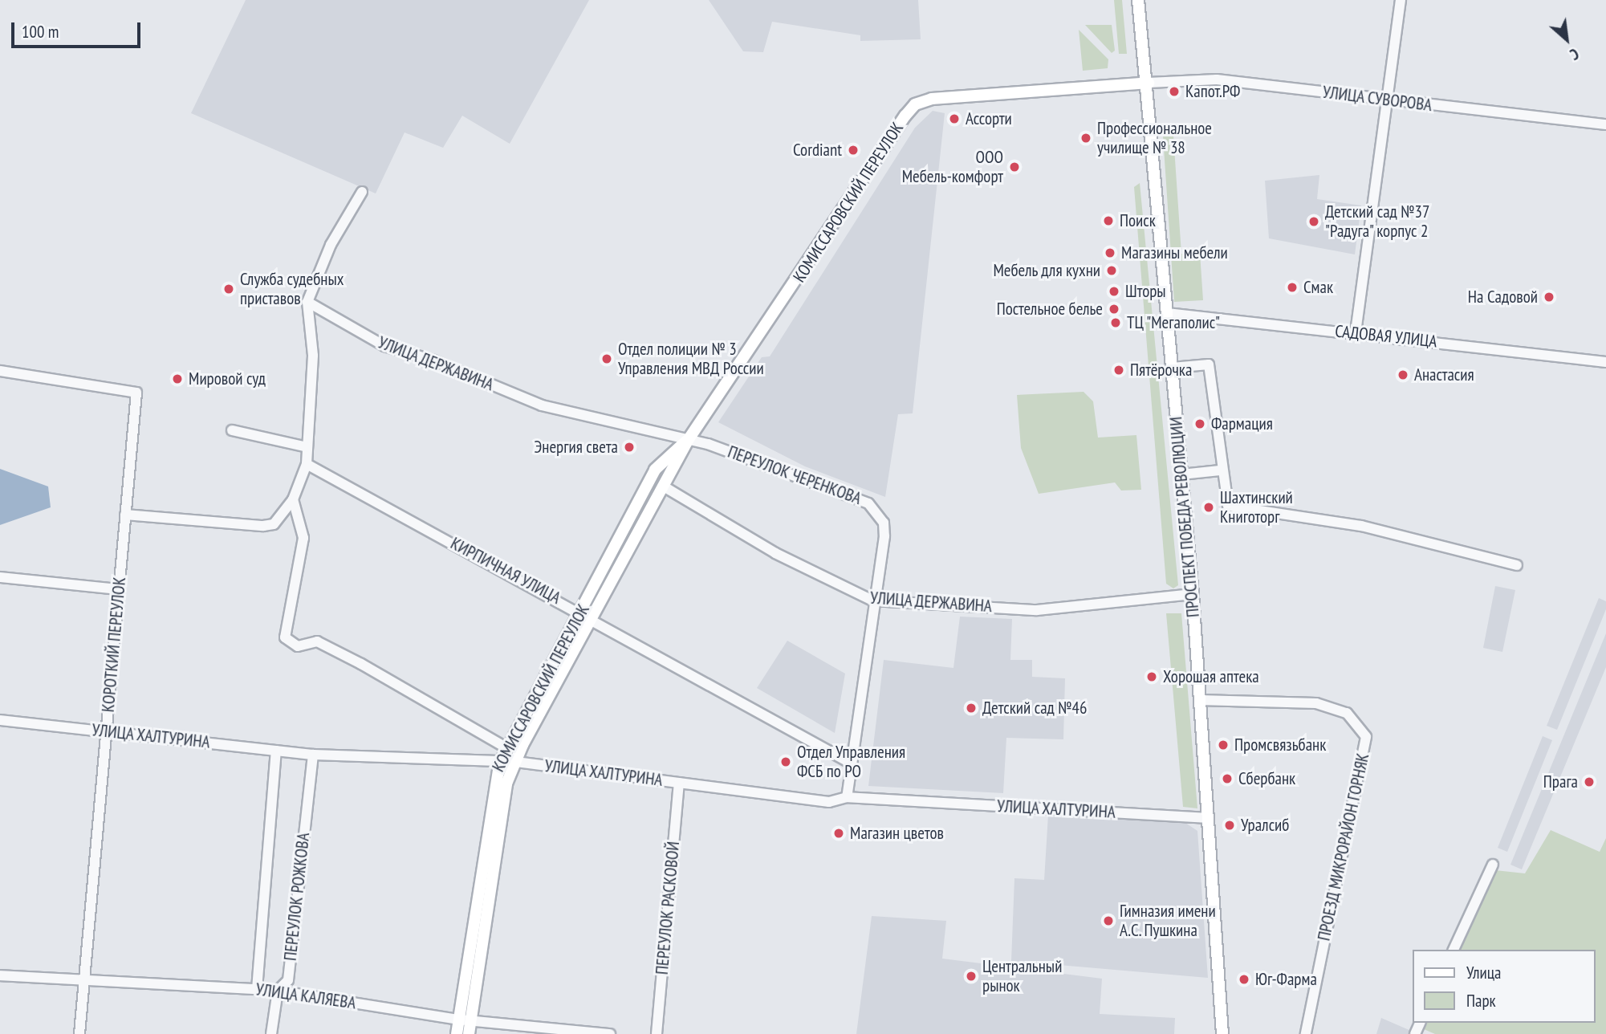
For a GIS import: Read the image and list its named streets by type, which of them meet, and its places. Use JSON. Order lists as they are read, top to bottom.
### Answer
{
  "streets": {
    "main road": ["КОМИССАРОВСКИЙ ПЕРЕУЛОК", "ПРОСПЕКТ ПОБЕДА РЕВОЛЮЦИИ"],
    "street": [
      "УЛИЦА СУВОРОВА",
      "САДОВАЯ УЛИЦА",
      "УЛИЦА ДЕРЖАВИНА",
      "ПЕРЕУЛОК ЧЕРЕНКОВА",
      "КИРПИЧНАЯ УЛИЦА",
      "КОРОТКИЙ ПЕРЕУЛОК",
      "УЛИЦА ХАЛТУРИНА",
      "ПРОЕЗД МИКРОРАЙОН ГОРНЯК",
      "ПЕРЕУЛОК РОЖКОВА",
      "ПЕРЕУЛОК РАСКОВОЙ",
      "УЛИЦА КАЛЯЕВА"
    ]
  },
  "crossings": [
    ["УЛИЦА СУВОРОВА", "КОМИССАРОВСКИЙ ПЕРЕУЛОК"],
    ["УЛИЦА СУВОРОВА", "ПРОСПЕКТ ПОБЕДА РЕВОЛЮЦИИ"],
    ["КОМИССАРОВСКИЙ ПЕРЕУЛОК", "УЛИЦА ДЕРЖАВИНА"],
    ["КОМИССАРОВСКИЙ ПЕРЕУЛОК", "ПЕРЕУЛОК ЧЕРЕНКОВА"],
    ["КОМИССАРОВСКИЙ ПЕРЕУЛОК", "ПРОСПЕКТ ПОБЕДА РЕВОЛЮЦИИ"],
    ["КОМИССАРОВСКИЙ ПЕРЕУЛОК", "КИРПИЧНАЯ УЛИЦА"],
    ["КОМИССАРОВСКИЙ ПЕРЕУЛОК", "УЛИЦА ХАЛТУРИНА"],
    ["КОМИССАРОВСКИЙ ПЕРЕУЛОК", "УЛИЦА КАЛЯЕВА"],
    ["САДОВАЯ УЛИЦА", "ПРОСПЕКТ ПОБЕДА РЕВОЛЮЦИИ"],
    ["УЛИЦА ДЕРЖАВИНА", "ПЕРЕУЛОК ЧЕРЕНКОВА"],
    ["УЛИЦА ДЕРЖАВИНА", "ПРОСПЕКТ ПОБЕДА РЕВОЛЮЦИИ"],
    ["ПЕРЕУЛОК ЧЕРЕНКОВА", "КИРПИЧНАЯ УЛИЦА"],
    ["ПЕРЕУЛОК ЧЕРЕНКОВА", "УЛИЦА ХАЛТУРИНА"],
    ["ПРОСПЕКТ ПОБЕДА РЕВОЛЮЦИИ", "УЛИЦА ХАЛТУРИНА"],
    ["ПРОСПЕКТ ПОБЕДА РЕВОЛЮЦИИ", "ПРОЕЗД МИКРОРАЙОН ГОРНЯК"],
    ["КОРОТКИЙ ПЕРЕУЛОК", "УЛИЦА ХАЛТУРИНА"],
    ["КОРОТКИЙ ПЕРЕУЛОК", "УЛИЦА КАЛЯЕВА"],
    ["УЛИЦА ХАЛТУРИНА", "ПЕРЕУЛОК РОЖКОВА"],
    ["УЛИЦА ХАЛТУРИНА", "ПЕРЕУЛОК РАСКОВОЙ"],
    ["ПЕРЕУЛОК РОЖКОВА", "УЛИЦА КАЛЯЕВА"]
  ],
  "places": [
    "Капот.РФ",
    "Ассорти",
    "Профессиональное училище № 38",
    "Cordiant",
    "ООО Мебель-комфорт",
    "Поиск",
    "Детский сад №37 \"Радуга\" корпус 2",
    "Магазины мебели",
    "Мебель для кухни",
    "Смак",
    "Служба судебных приставов",
    "Шторы",
    "На Садовой",
    "Постельное белье",
    "ТЦ \"Мегаполис\"",
    "Отдел полиции № 3 Управления МВД России",
    "Пятёрочка",
    "Анастасия",
    "Мировой суд",
    "Фармация",
    "Энергия света",
    "Шахтинский Книготорг",
    "Хорошая аптека",
    "Детский сад №46",
    "Промсвязьбанк",
    "Отдел Управления ФСБ по РО",
    "Сбербанк",
    "Прага",
    "Уралсиб",
    "Магазин цветов",
    "Гимназия имени А.С. Пушкина",
    "Центральный рынок",
    "Юг-Фарма"
  ],
  "legend": ["Улица", "Парк"],
  "scale_bar": "100 m",
  "north": "bottom right"
}
